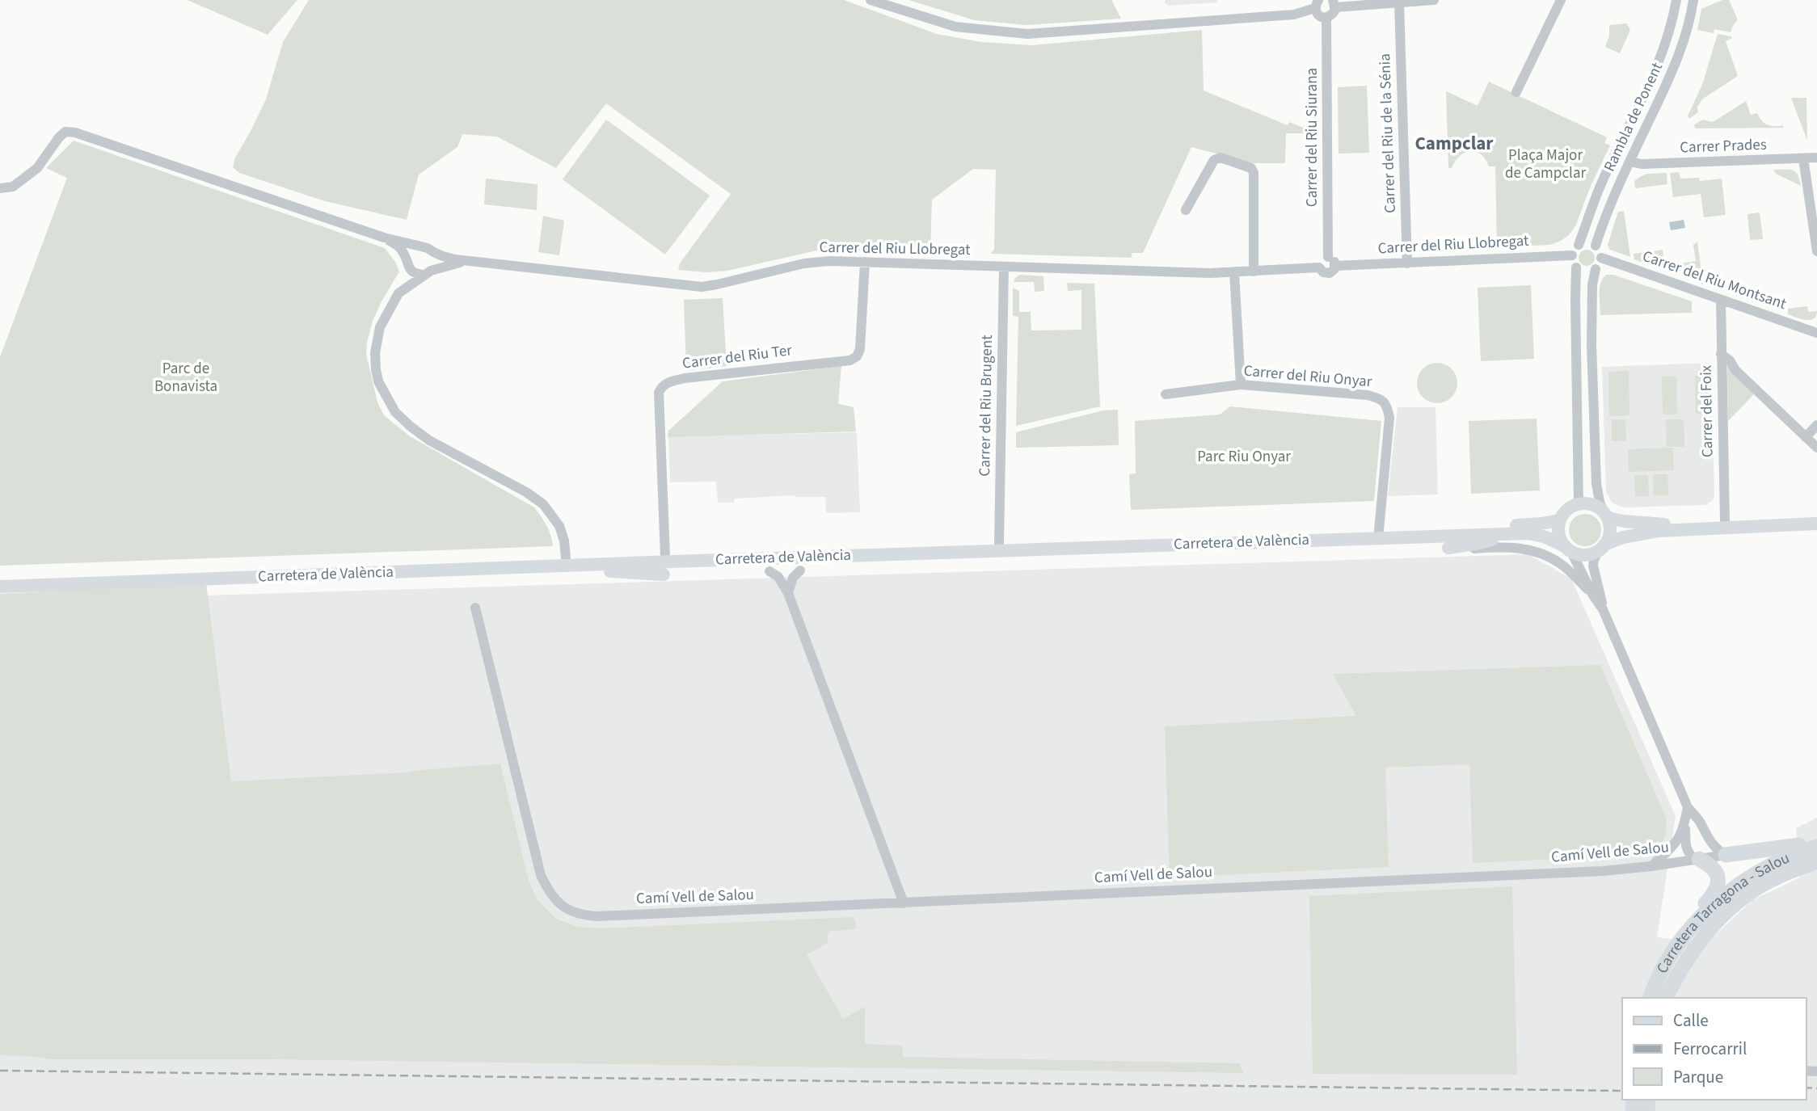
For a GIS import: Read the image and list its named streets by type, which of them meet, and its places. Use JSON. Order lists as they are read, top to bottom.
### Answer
{
  "streets": {
    "highway": ["Carretera Tarragona - Salou"],
    "main road": ["Carretera de València"],
    "street": [
      "Rambla de Ponent",
      "Carrer del Riu de la Sénia",
      "Carrer del Riu Siurana",
      "Carrer Prades",
      "Carrer del Riu Llobregat",
      "Carrer del Riu Montsant",
      "Carrer del Riu Ter",
      "Carrer del Riu Onyar",
      "Carrer del Riu Brugent",
      "Carrer del Foix",
      "Camí Vell de Salou"
    ]
  },
  "crossings": [
    ["Rambla de Ponent", "Carrer Prades"],
    ["Rambla de Ponent", "Carrer del Riu Llobregat"],
    ["Rambla de Ponent", "Carrer del Riu Montsant"],
    ["Carrer del Riu de la Sénia", "Carrer del Riu Llobregat"],
    ["Carrer del Riu Siurana", "Carrer del Riu Llobregat"],
    ["Carrer del Riu Llobregat", "Carrer del Riu Montsant"],
    ["Carrer del Riu Llobregat", "Carrer del Riu Ter"],
    ["Carrer del Riu Llobregat", "Carrer del Riu Brugent"],
    ["Carrer del Riu Llobregat", "Carretera de València"],
    ["Carrer del Riu Montsant", "Carrer del Foix"],
    ["Carrer del Riu Ter", "Carretera de València"],
    ["Carrer del Riu Onyar", "Carretera de València"],
    ["Carrer del Riu Brugent", "Carretera de València"]
  ],
  "districts": ["Campclar"],
  "parks": ["Plaça Major de Campclar", "Parc de Bonavista", "Parc Riu Onyar"],
  "legend": ["Calle", "Ferrocarril", "Parque"]
}
